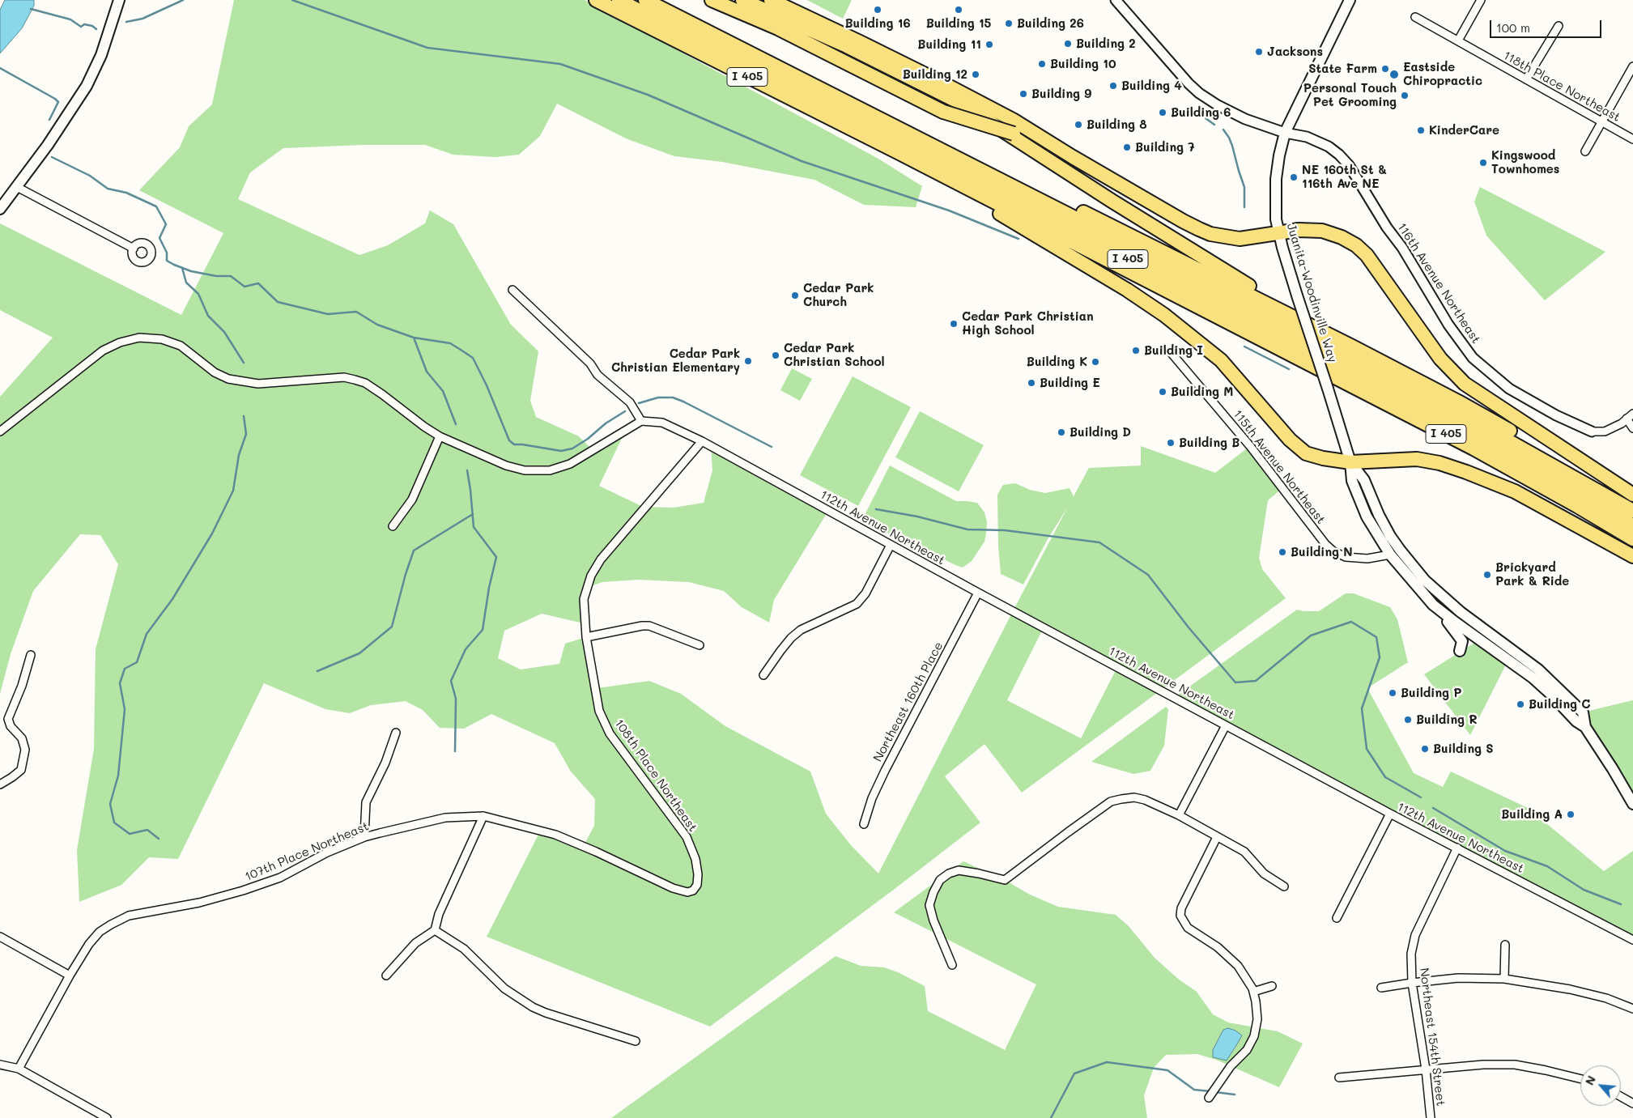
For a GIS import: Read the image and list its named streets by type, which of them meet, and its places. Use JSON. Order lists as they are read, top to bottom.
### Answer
{
  "streets": {
    "highway": ["I 405"],
    "main road": ["Juanita-Woodinville Way"],
    "street": [
      "118th Place Northeast",
      "116th Avenue Northeast",
      "115th Avenue Northeast",
      "112th Avenue Northeast",
      "Northeast 160th Place",
      "108th Place Northeast",
      "107th Place Northeast",
      "Northeast 154th Street"
    ]
  },
  "crossings": [
    ["116th Avenue Northeast", "Juanita-Woodinville Way"],
    ["112th Avenue Northeast", "Northeast 160th Place"],
    ["112th Avenue Northeast", "108th Place Northeast"],
    ["112th Avenue Northeast", "Northeast 154th Street"],
    ["108th Place Northeast", "107th Place Northeast"]
  ],
  "places": [
    "Building 16",
    "Building 15",
    "Building 26",
    "Building 2",
    "Building 11",
    "Jacksons",
    "Building 10",
    "State Farm",
    "Building 12",
    "Eastside Chiropractic",
    "Building 4",
    "Building 9",
    "Personal Touch Pet Grooming",
    "Building 6",
    "Building 8",
    "KinderCare",
    "Building 7",
    "Kingswood Townhomes",
    "NE 160th St & 116th Ave NE",
    "Cedar Park Church",
    "Cedar Park Christian High School",
    "Building I",
    "Cedar Park Christian School",
    "Cedar Park Christian Elementary",
    "Building K",
    "Building E",
    "Building M",
    "Building D",
    "Building B",
    "Building N",
    "Brickyard Park & Ride",
    "Building P",
    "Building C",
    "Building R",
    "Building S",
    "Building A"
  ],
  "scale_bar": "100 m",
  "north": "top left"
}
